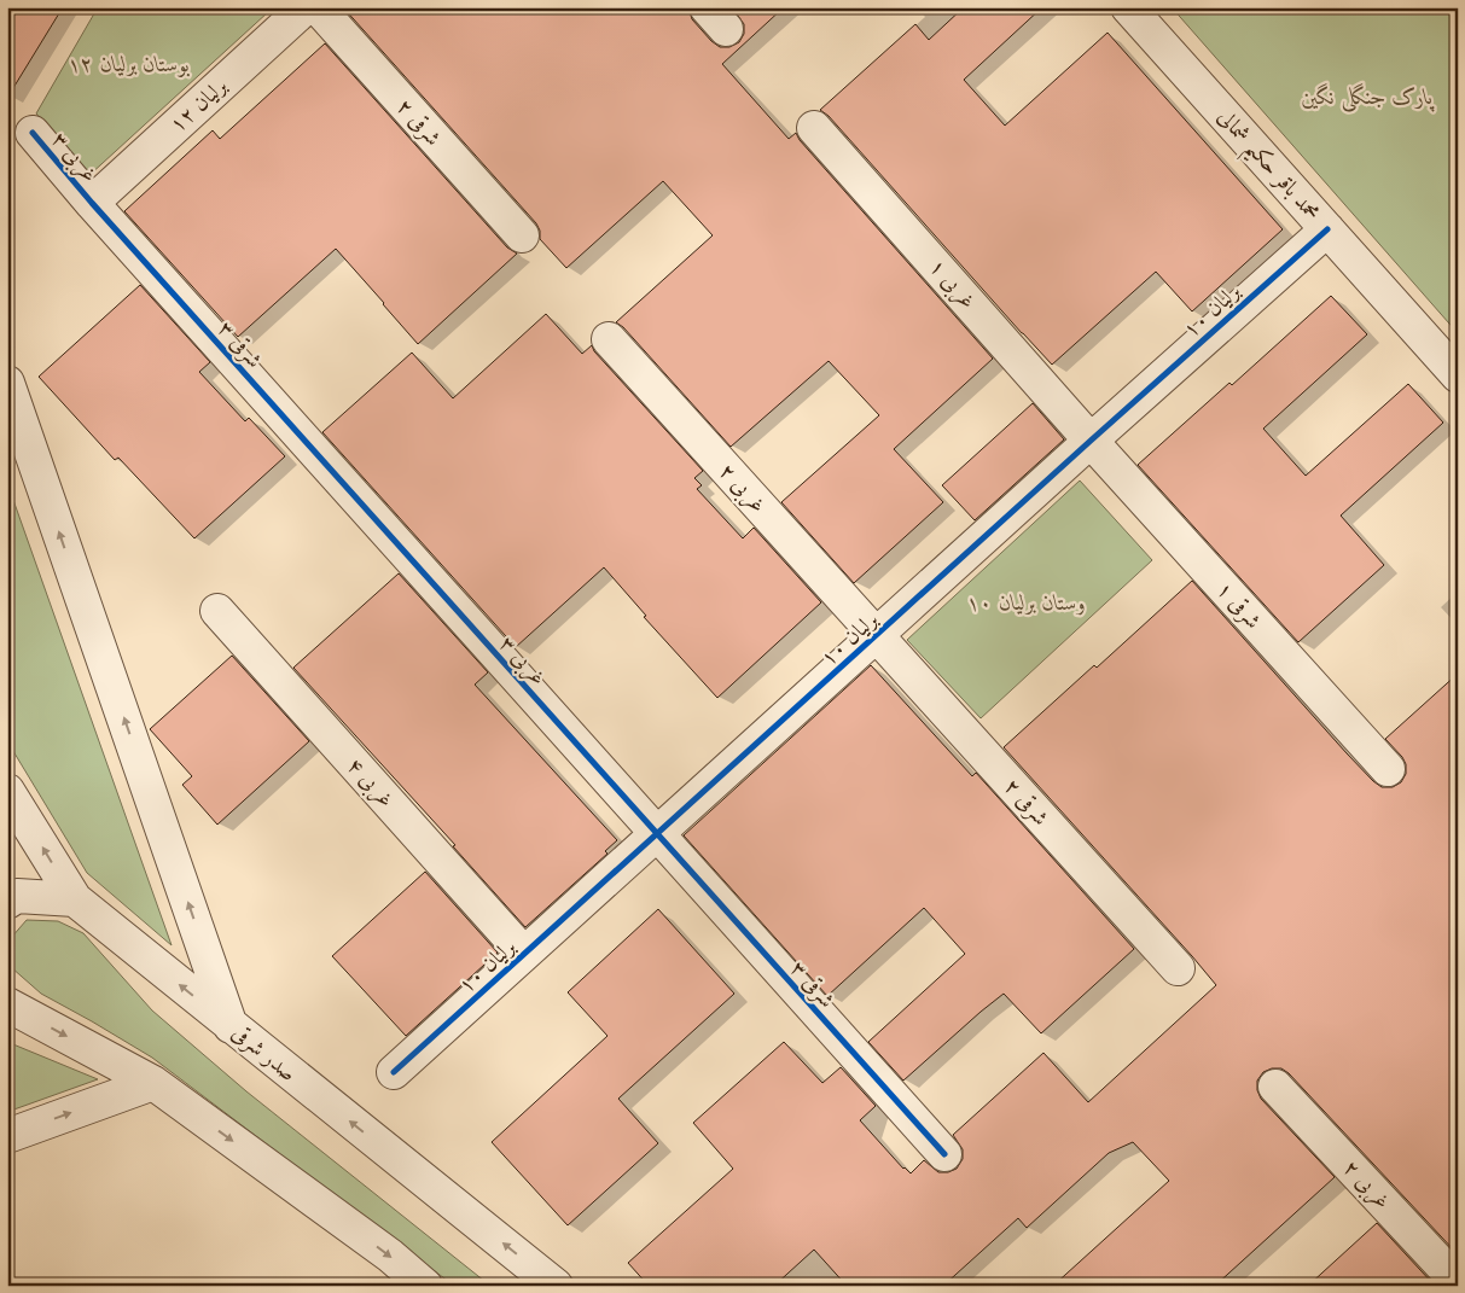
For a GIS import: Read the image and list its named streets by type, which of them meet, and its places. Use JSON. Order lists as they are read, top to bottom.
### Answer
{
  "streets": {
    "street": [
      "برلیان ۱۲",
      "۲ شرقی",
      "۳ غربی",
      "محمد باقر حکیم شمالی",
      "۱ غربی",
      "برلیان ۱۰",
      "۳ شرقی",
      "۲ غربی",
      "۱ شرقی",
      "۴ غربی",
      "صدر شرقی"
    ]
  },
  "crossings": [
    ["برلیان ۱۲", "۳ غربی"],
    ["برلیان ۱۲", "۳ شرقی"],
    ["۲ شرقی", "برلیان ۱۰"],
    ["۲ شرقی", "۲ غربی"],
    ["۳ غربی", "برلیان ۱۰"],
    ["۳ غربی", "۳ شرقی"],
    ["محمد باقر حکیم شمالی", "برلیان ۱۰"],
    ["۱ غربی", "برلیان ۱۰"],
    ["۱ غربی", "۱ شرقی"],
    ["برلیان ۱۰", "۳ شرقی"],
    ["برلیان ۱۰", "۲ غربی"],
    ["برلیان ۱۰", "۱ شرقی"],
    ["برلیان ۱۰", "۴ غربی"]
  ],
  "parks": ["بوستان برلیان ۱۲", "پارک جنگلی نگین", "وستان برلیان ۱۰"]
}
